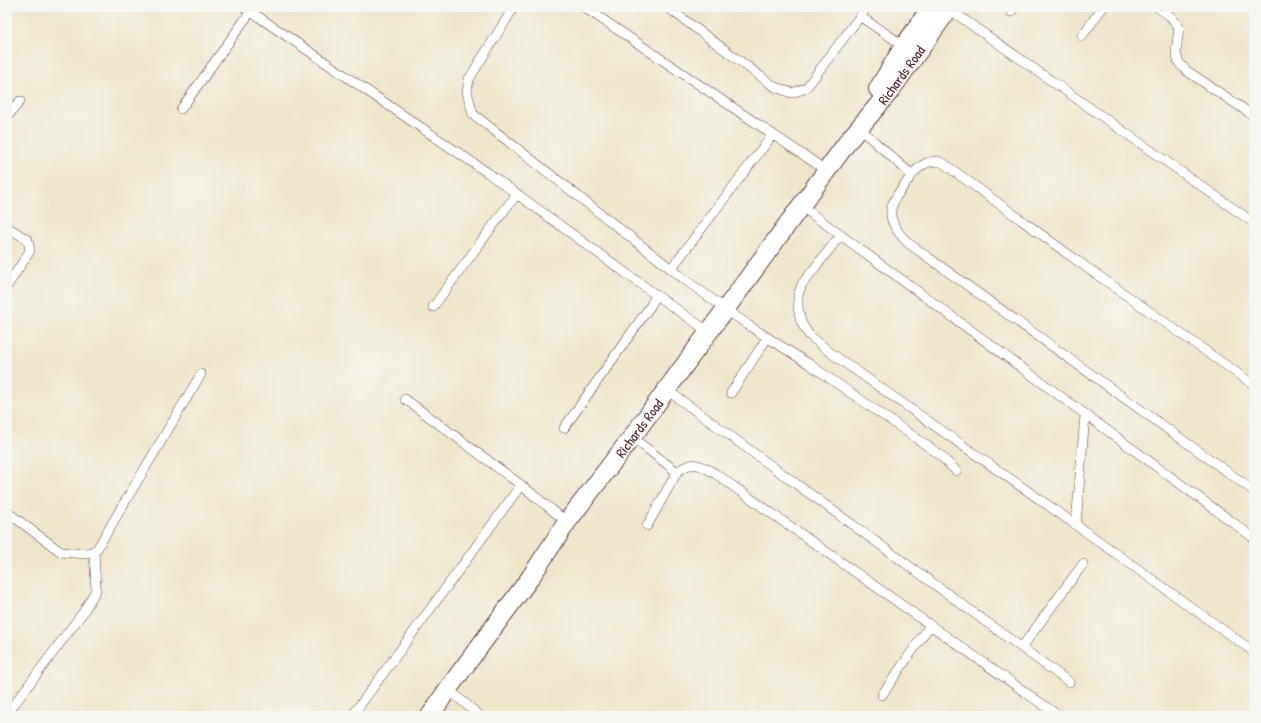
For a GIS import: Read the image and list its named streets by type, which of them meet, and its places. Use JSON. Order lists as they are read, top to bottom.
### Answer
{
  "streets": {
    "street": ["Richards Road"]
  }
}
